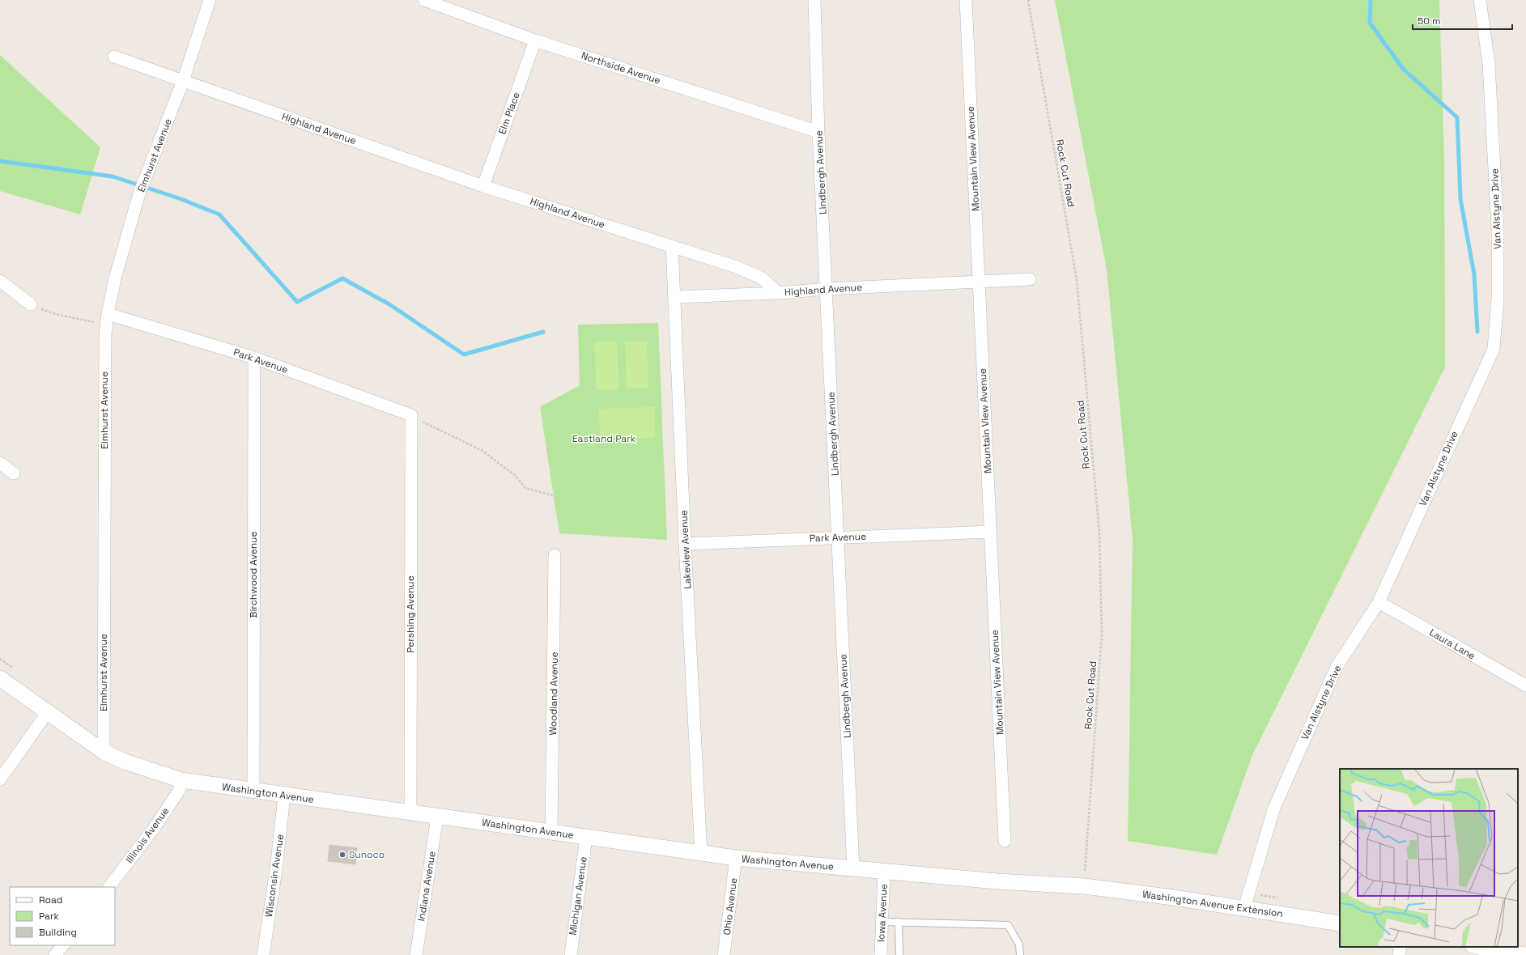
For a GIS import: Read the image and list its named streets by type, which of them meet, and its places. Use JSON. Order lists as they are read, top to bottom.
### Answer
{
  "streets": {
    "street": [
      "Northside Avenue",
      "Elm Place",
      "Highland Avenue",
      "Elmhurst Avenue",
      "Mountain View Avenue",
      "Lindbergh Avenue",
      "Van Alstyne Drive",
      "Park Avenue",
      "Lakeview Avenue",
      "Birchwood Avenue",
      "Pershing Avenue",
      "Laura Lane",
      "Woodland Avenue",
      "Washington Avenue",
      "Illinois Avenue",
      "Wisconsin Avenue",
      "Indiana Avenue",
      "Michigan Avenue",
      "Washington Avenue Extension",
      "Ohio Avenue",
      "Iowa Avenue"
    ],
    "path": ["Rock Cut Road"]
  },
  "crossings": [
    ["Northside Avenue", "Elm Place"],
    ["Northside Avenue", "Lindbergh Avenue"],
    ["Elm Place", "Highland Avenue"],
    ["Highland Avenue", "Elmhurst Avenue"],
    ["Highland Avenue", "Mountain View Avenue"],
    ["Highland Avenue", "Lindbergh Avenue"],
    ["Highland Avenue", "Lakeview Avenue"],
    ["Elmhurst Avenue", "Park Avenue"],
    ["Elmhurst Avenue", "Washington Avenue"],
    ["Mountain View Avenue", "Park Avenue"],
    ["Lindbergh Avenue", "Park Avenue"],
    ["Lindbergh Avenue", "Washington Avenue"],
    ["Rock Cut Road", "Washington Avenue"],
    ["Rock Cut Road", "Washington Avenue Extension"],
    ["Van Alstyne Drive", "Laura Lane"],
    ["Van Alstyne Drive", "Washington Avenue Extension"],
    ["Park Avenue", "Lakeview Avenue"],
    ["Park Avenue", "Birchwood Avenue"],
    ["Park Avenue", "Pershing Avenue"],
    ["Lakeview Avenue", "Washington Avenue"],
    ["Birchwood Avenue", "Washington Avenue"],
    ["Pershing Avenue", "Washington Avenue"],
    ["Woodland Avenue", "Washington Avenue"],
    ["Washington Avenue", "Illinois Avenue"],
    ["Washington Avenue", "Wisconsin Avenue"],
    ["Washington Avenue", "Indiana Avenue"],
    ["Washington Avenue", "Michigan Avenue"],
    ["Washington Avenue", "Washington Avenue Extension"],
    ["Washington Avenue", "Ohio Avenue"],
    ["Washington Avenue", "Iowa Avenue"]
  ],
  "parks": ["Eastland Park"],
  "places": ["Sunoco"],
  "legend": ["Road", "Park", "Building"],
  "scale_bar": "50 m"
}
